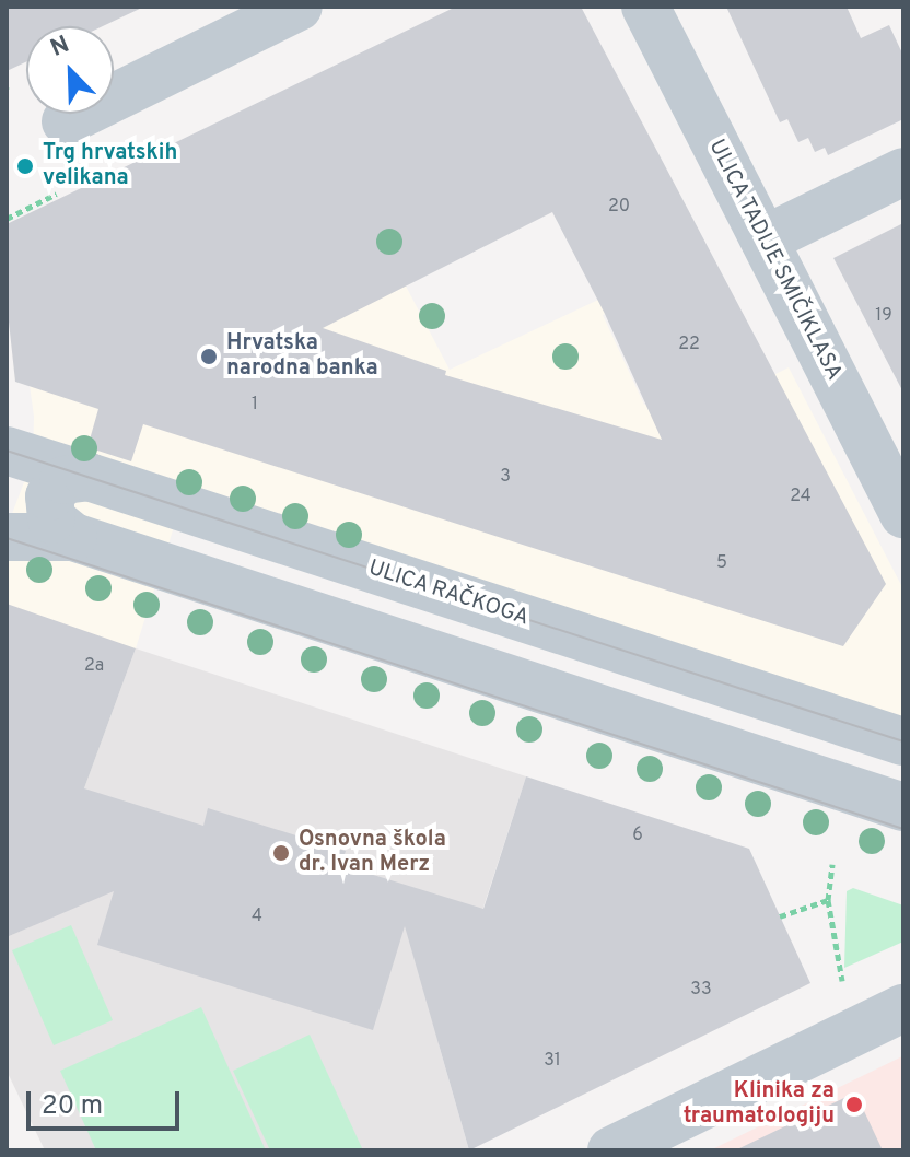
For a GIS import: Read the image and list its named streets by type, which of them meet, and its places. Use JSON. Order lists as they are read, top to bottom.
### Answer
{
  "streets": {
    "street": ["ULICA TADIJE SMIČIKLASA", "ULICA RAČKOGA"]
  },
  "places": [
    "Trg hrvatskih velikana",
    "Hrvatska narodna banka",
    "Osnovna škola dr. Ivan Merz",
    "Klinika za traumatologiju"
  ],
  "house_numbers": [
    "20",
    "19",
    "22",
    "1",
    "3",
    "24",
    "5",
    "2a",
    "6",
    "4",
    "33",
    "31"
  ],
  "scale_bar": "20 m",
  "north": "top left"
}
